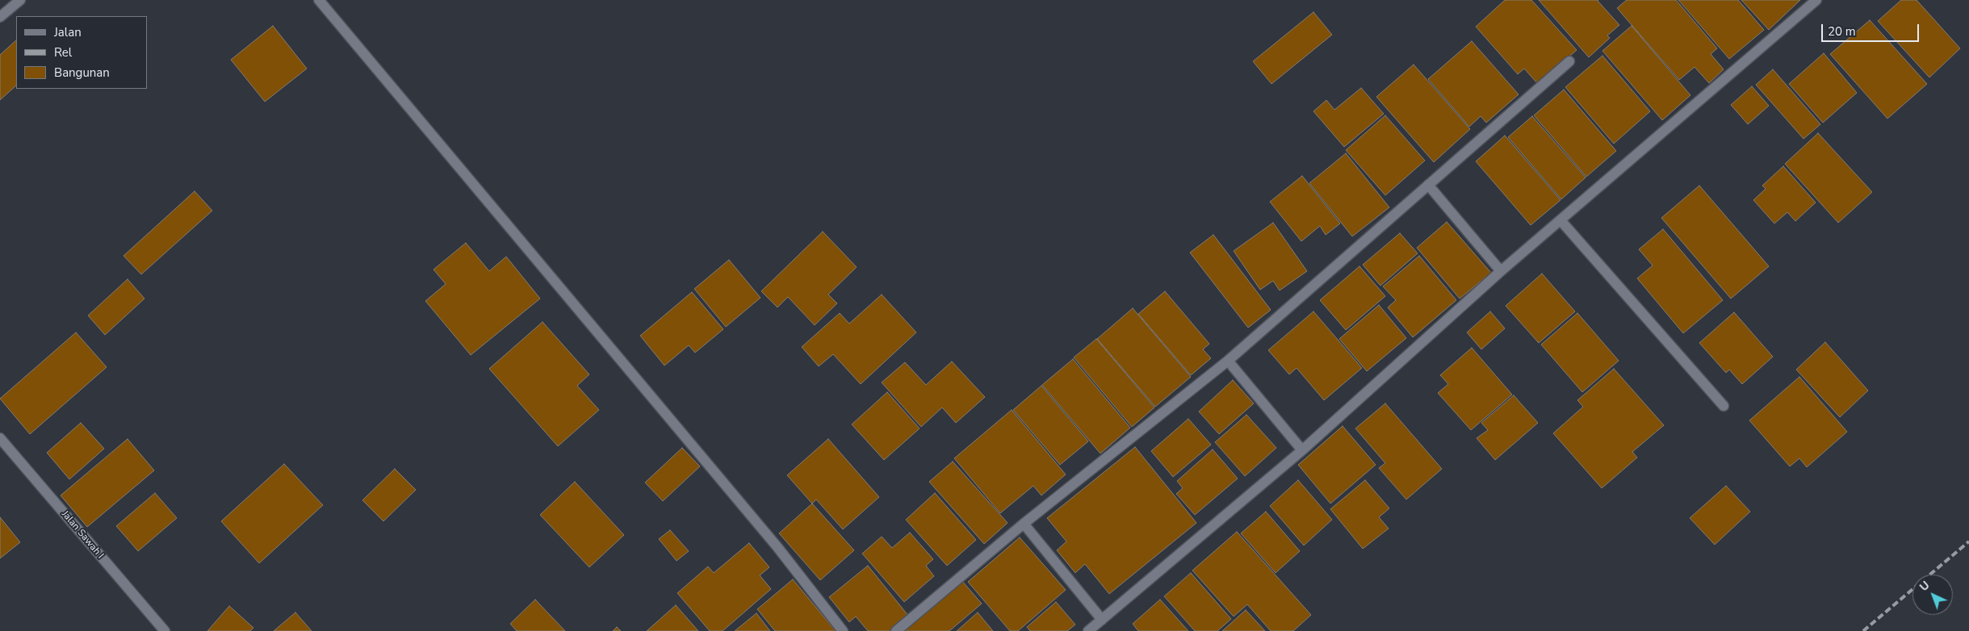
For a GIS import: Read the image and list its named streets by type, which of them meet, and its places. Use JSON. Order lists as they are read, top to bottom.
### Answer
{
  "streets": {
    "street": ["Jalan Sawah I"]
  },
  "legend": ["Jalan", "Rel", "Bangunan"],
  "scale_bar": "20 m",
  "north": "top left"
}
